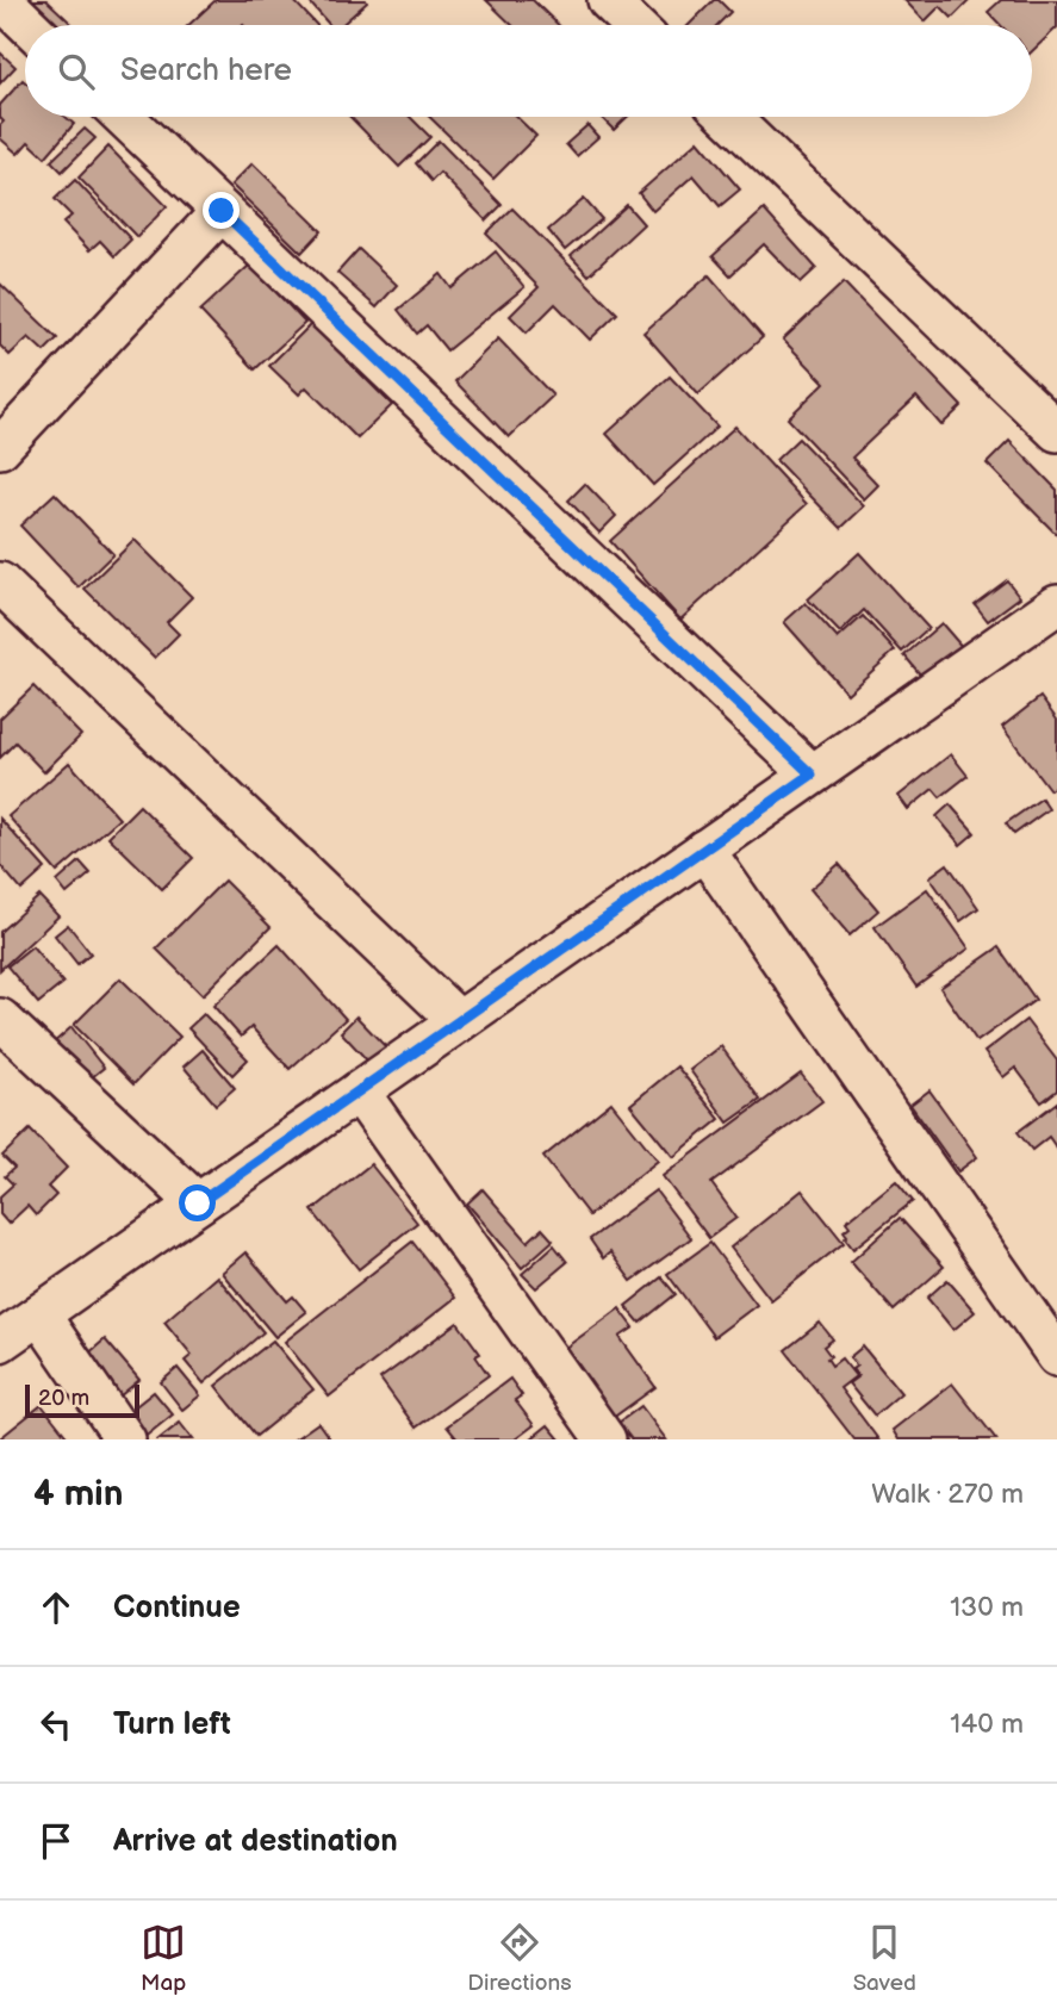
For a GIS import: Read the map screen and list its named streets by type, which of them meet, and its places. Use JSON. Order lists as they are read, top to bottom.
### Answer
{
  "scale_bar": "20 m",
  "page": {
    "search": "Search here",
    "scale": "20 m",
    "heading": ["4 min", "Walk · 270 m"],
    "list": [
      ["Continue", "130 m"],
      ["Turn left", "140 m"],
      "Arrive at destination"
    ],
    "nav": ["Map", "Directions", "Saved"]
  }
}
